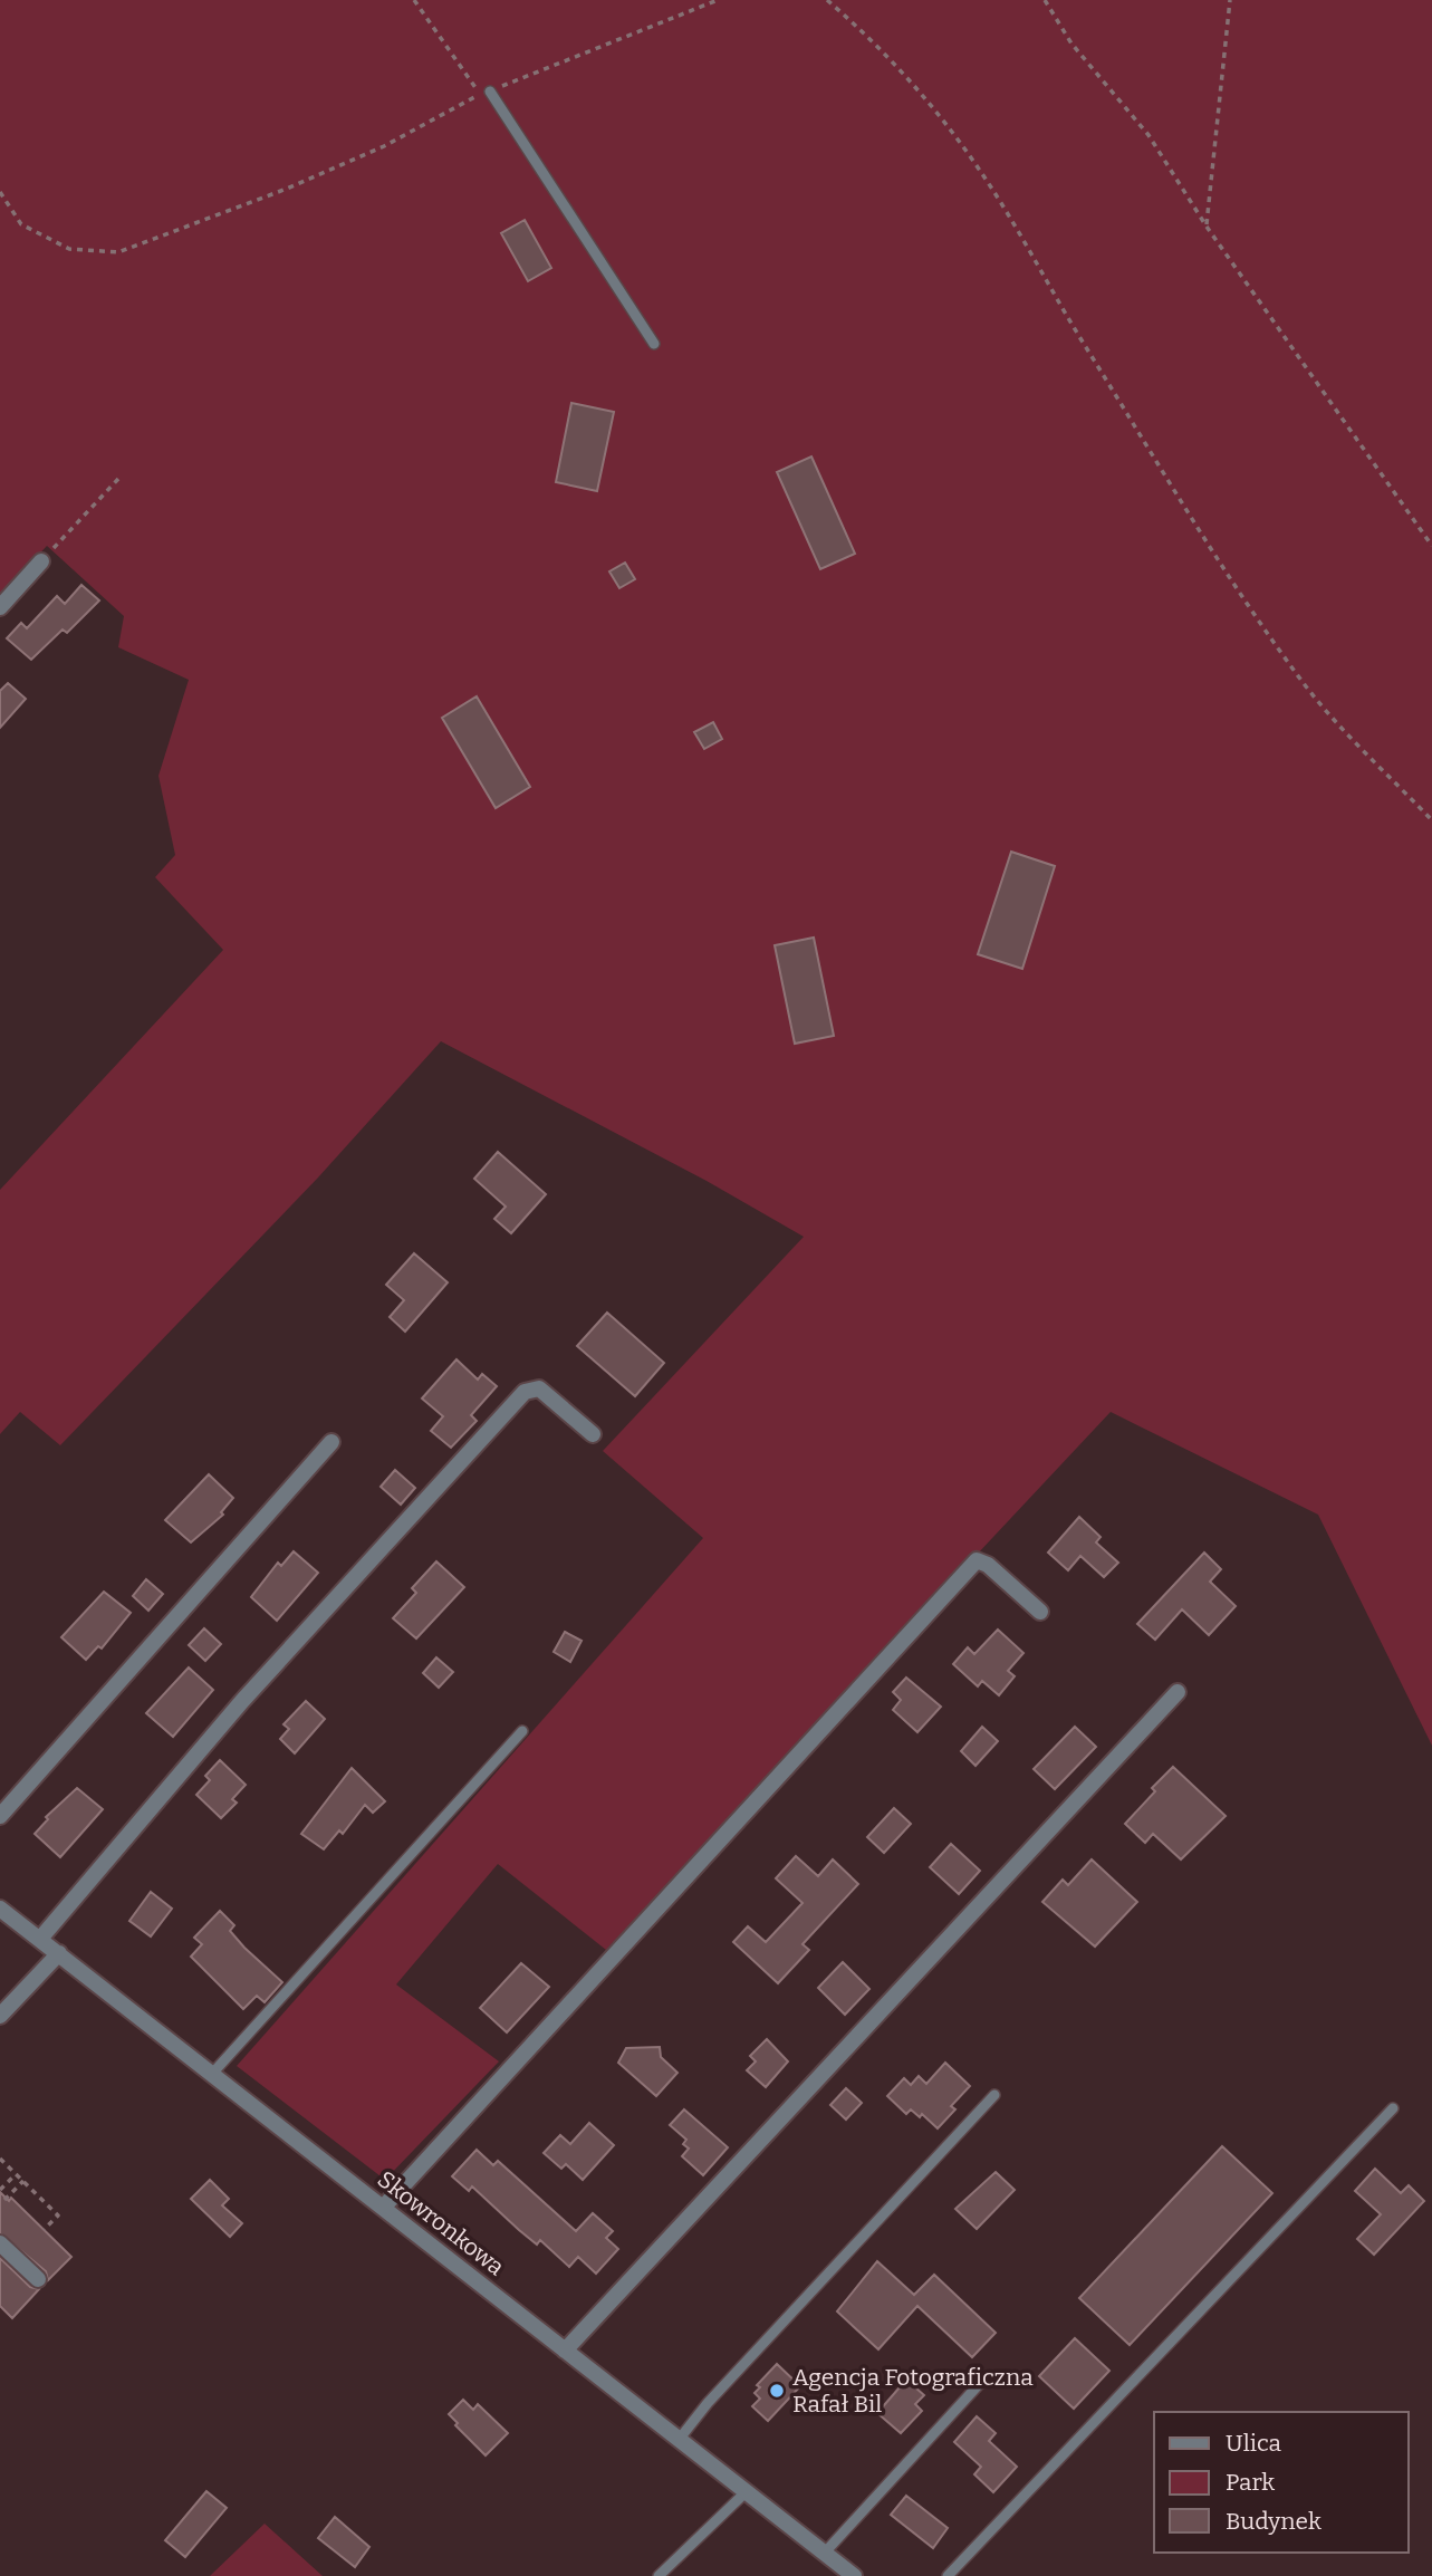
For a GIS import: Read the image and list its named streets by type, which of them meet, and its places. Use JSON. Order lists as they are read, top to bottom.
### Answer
{
  "streets": {
    "street": ["Skowronkowa"]
  },
  "places": ["Agencja Fotograficzna Rafał Bil"],
  "legend": ["Ulica", "Park", "Budynek"]
}
